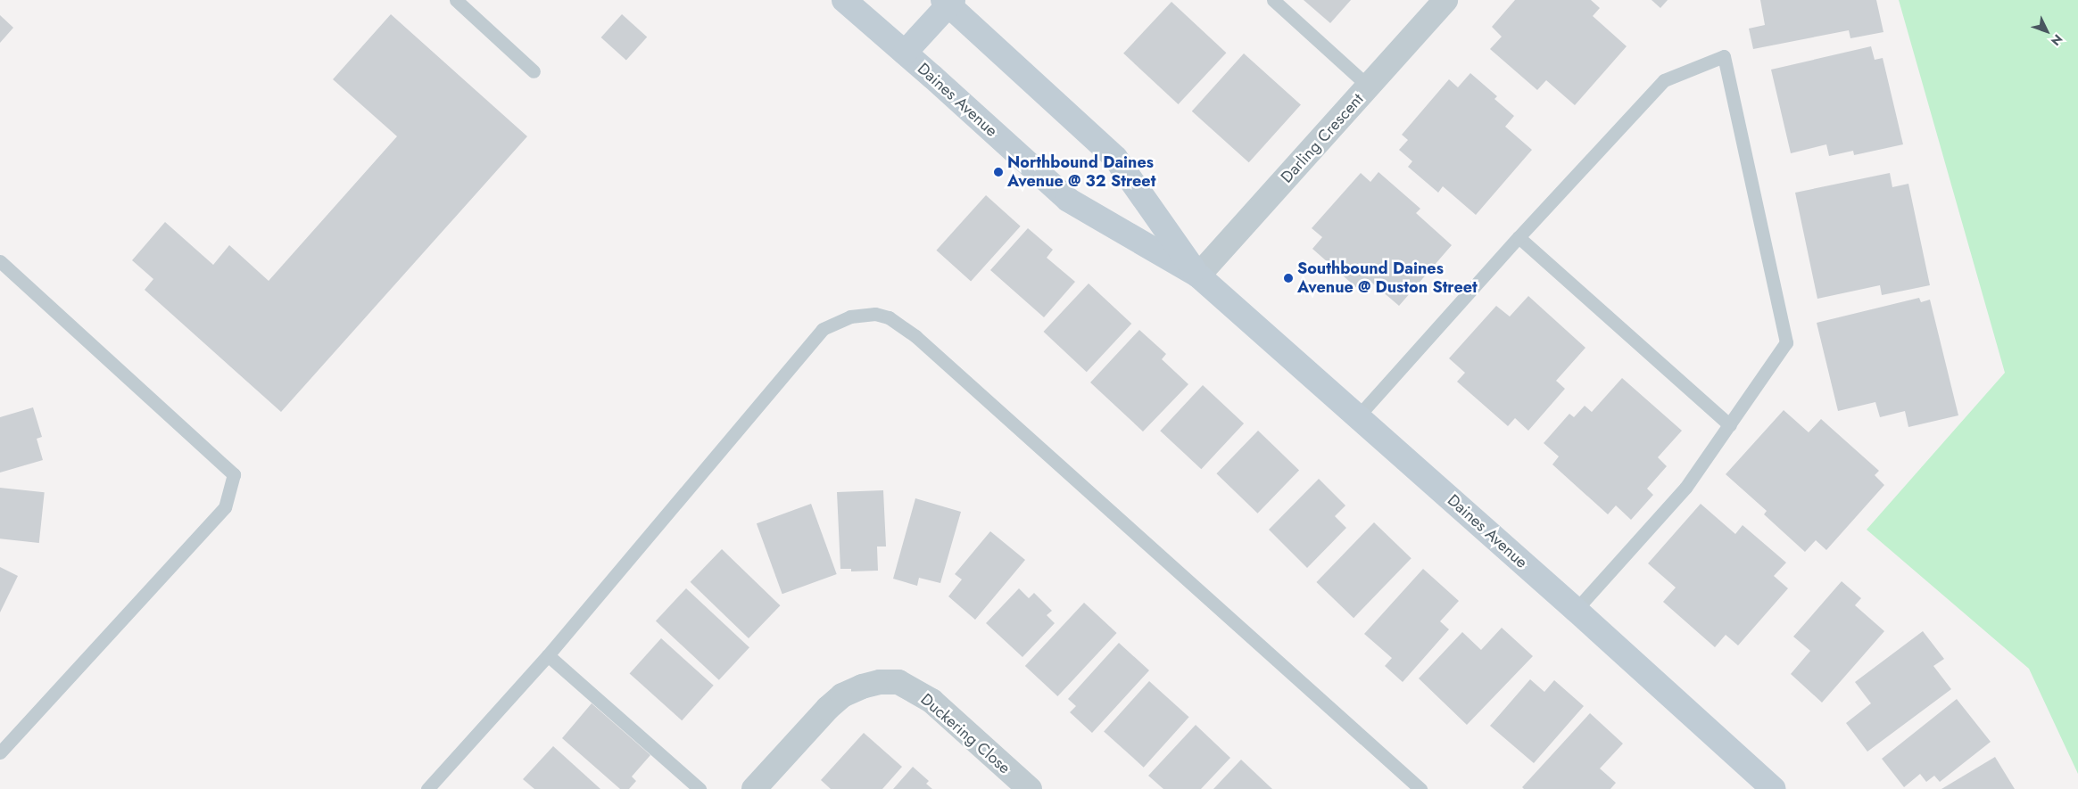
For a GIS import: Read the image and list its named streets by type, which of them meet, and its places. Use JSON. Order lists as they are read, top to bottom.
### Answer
{
  "streets": {
    "street": ["Daines Avenue", "Darling Crescent", "Duckering Close"]
  },
  "crossings": [
    ["Daines Avenue", "Darling Crescent"]
  ],
  "places": ["Northbound Daines Avenue @ 32 Street", "Southbound Daines Avenue @ Duston Street"],
  "north": "bottom right"
}
